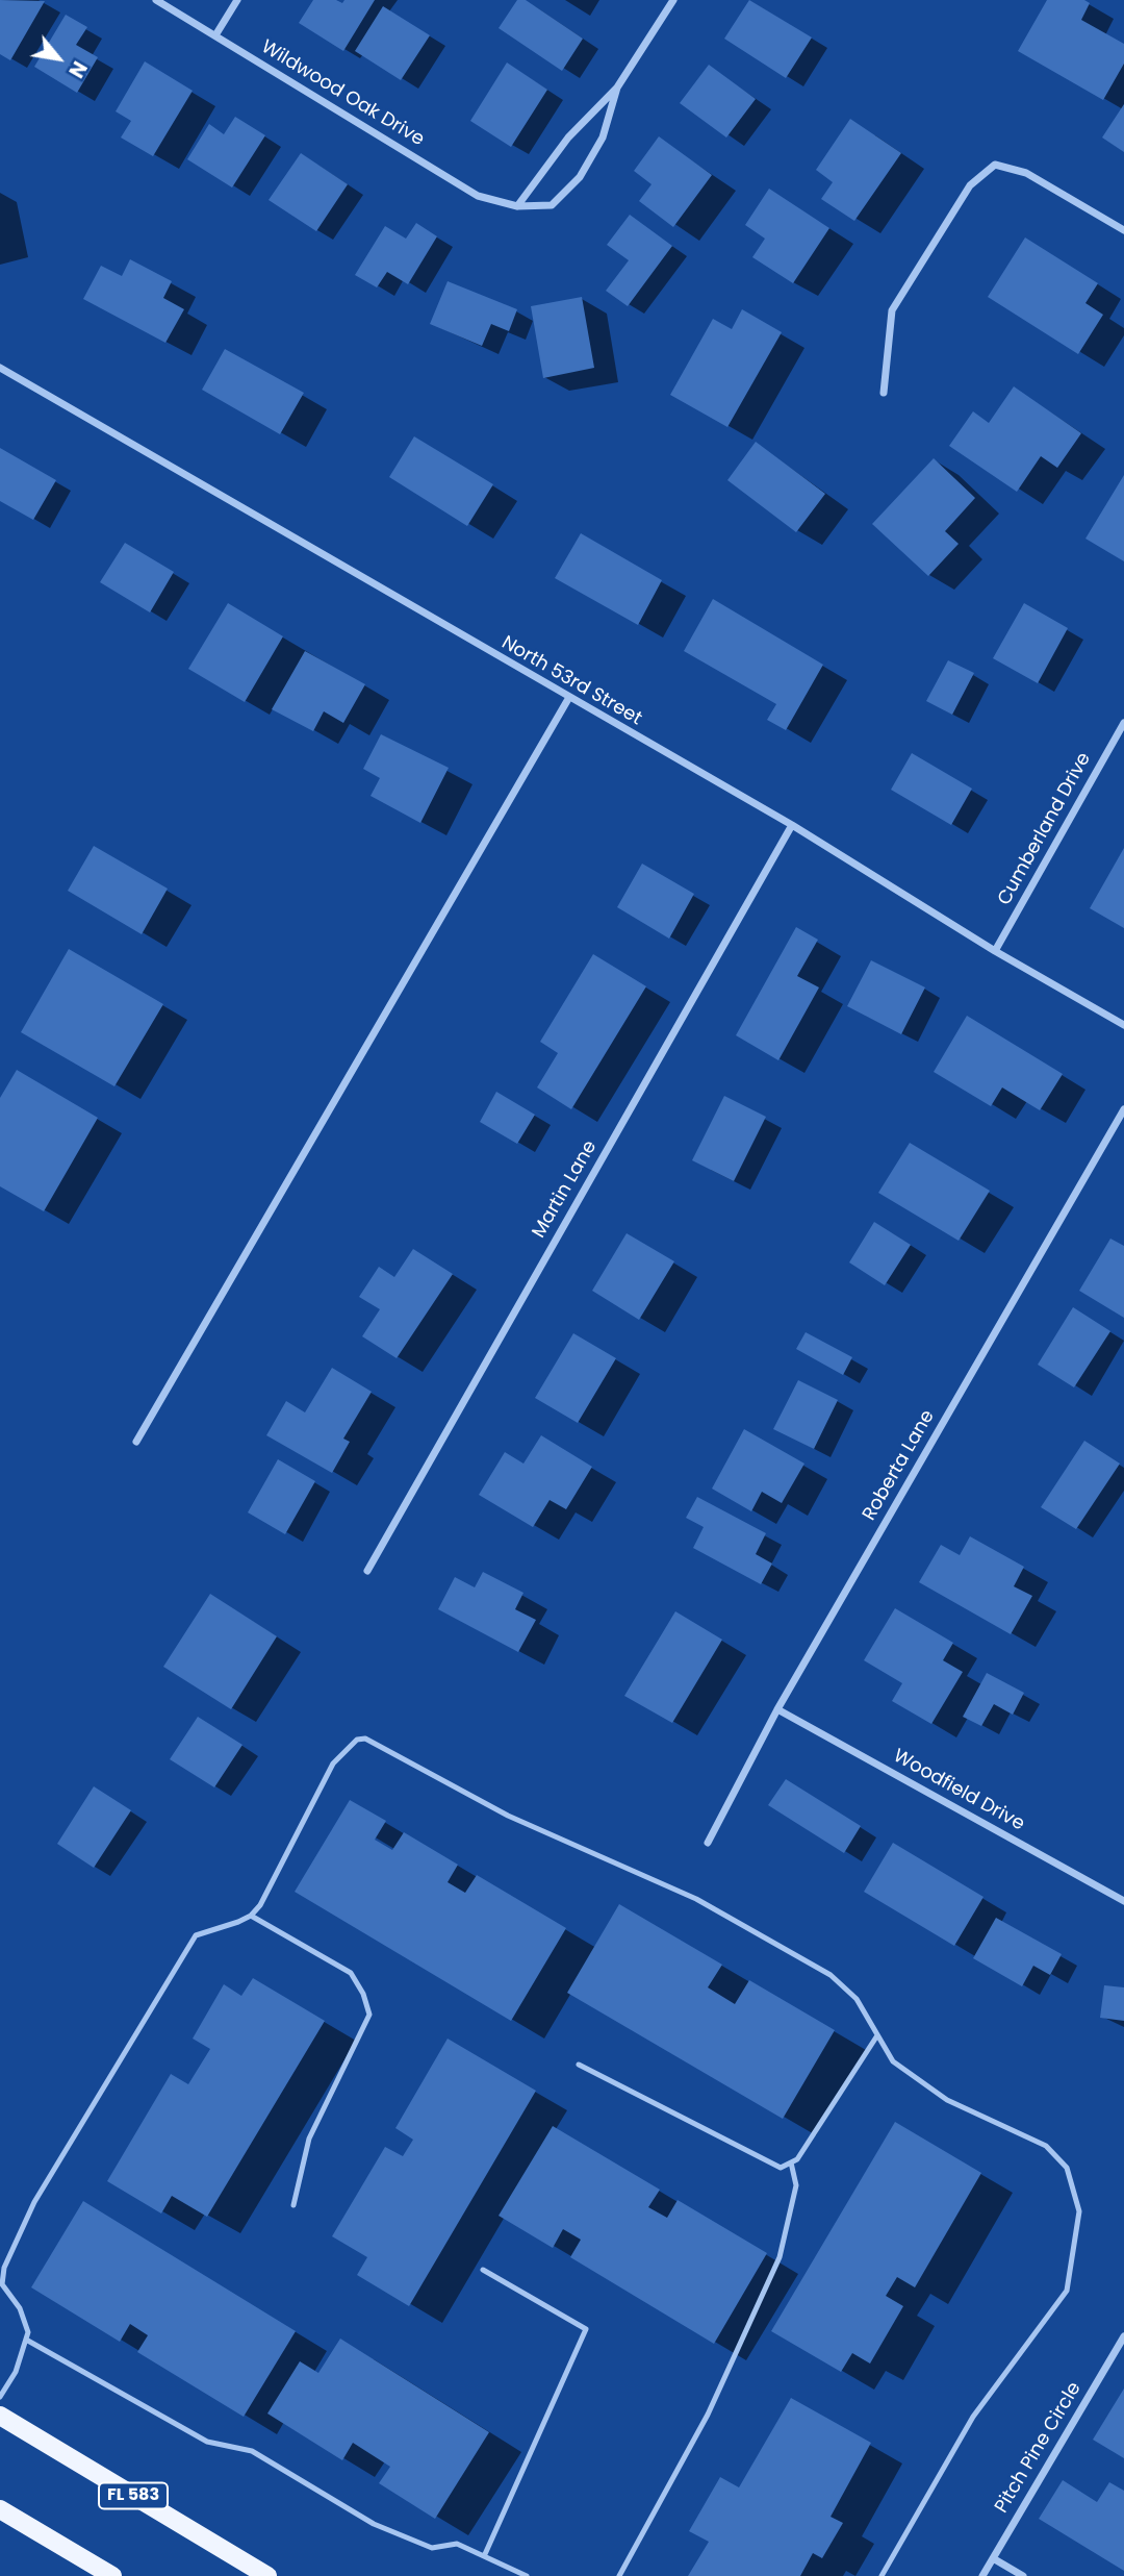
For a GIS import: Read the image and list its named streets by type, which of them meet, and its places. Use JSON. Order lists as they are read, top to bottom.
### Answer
{
  "streets": {
    "main road": ["FL 583"],
    "street": [
      "Wildwood Oak Drive",
      "North 53rd Street",
      "Cumberland Drive",
      "Martin Lane",
      "Roberta Lane",
      "Woodfield Drive",
      "Pitch Pine Circle"
    ]
  },
  "crossings": [
    ["North 53rd Street", "Cumberland Drive"],
    ["North 53rd Street", "Martin Lane"],
    ["Roberta Lane", "Woodfield Drive"]
  ],
  "north": "bottom right"
}
